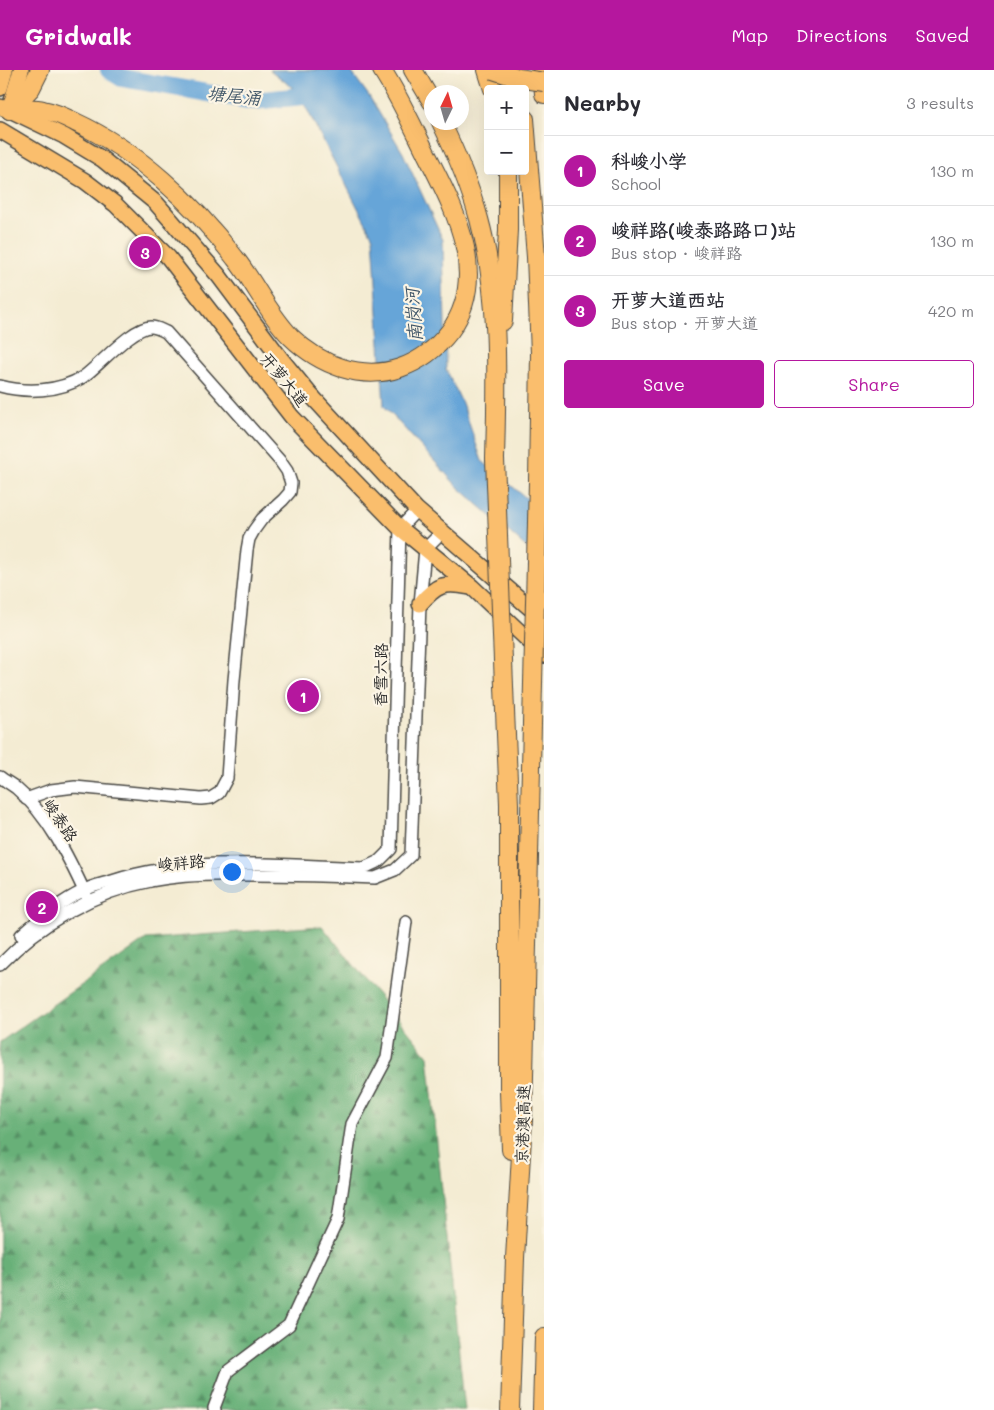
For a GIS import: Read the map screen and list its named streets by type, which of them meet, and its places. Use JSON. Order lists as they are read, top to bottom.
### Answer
{
  "streets": {
    "highway": ["京港澳高速"],
    "main road": ["开萝大道"],
    "street": ["香雪六路", "峻泰路", "峻祥路"]
  },
  "crossings": [
    ["开萝大道", "香雪六路"],
    ["香雪六路", "峻祥路"],
    ["峻泰路", "峻祥路"]
  ],
  "water": ["塘尾涌", "南岗河"],
  "north": "top",
  "page": {
    "header": "Gridwalk",
    "nav": ["Map", "Directions", "Saved"],
    "heading": ["Nearby", "3 results"],
    "map_buttons": ["+", "−"],
    "list": [
      {
        "mark": "1",
        "name": "科峻小学",
        "note": "School",
        "value": "130 m"
      },
      {
        "mark": "2",
        "name": "峻祥路(峻泰路路口)站",
        "note": "Bus stop · 峻祥路",
        "value": "130 m"
      },
      {
        "mark": "3",
        "name": "开萝大道西站",
        "note": "Bus stop · 开萝大道",
        "value": "420 m"
      }
    ],
    "pins": ["3", "1", "2"],
    "buttons": ["Save", "Share"]
  }
}
